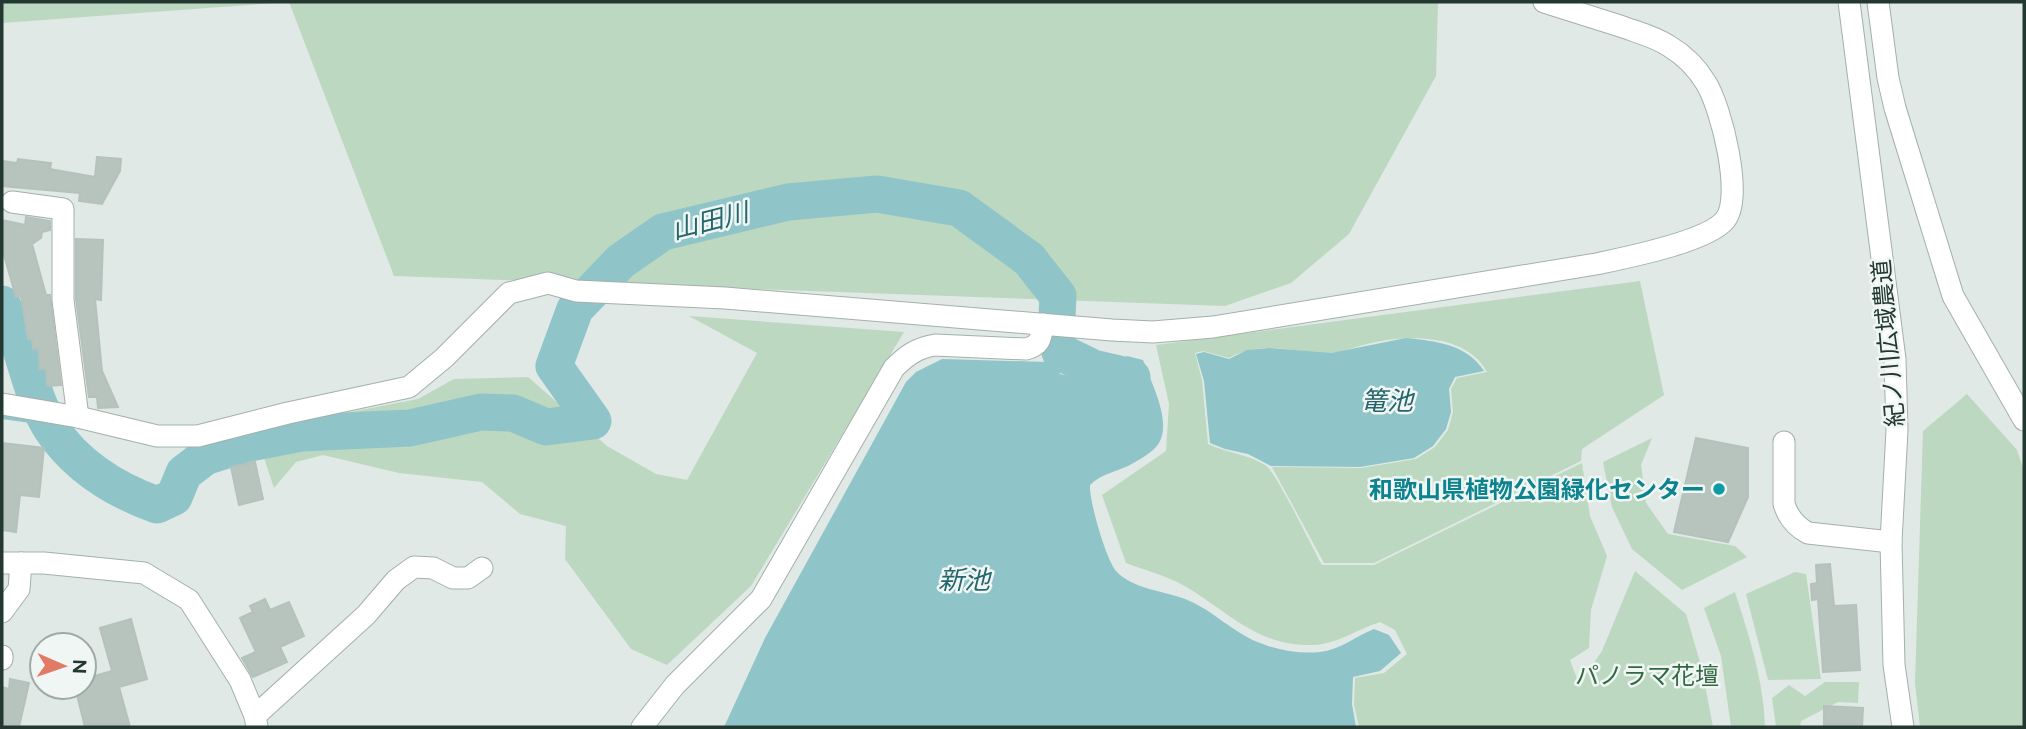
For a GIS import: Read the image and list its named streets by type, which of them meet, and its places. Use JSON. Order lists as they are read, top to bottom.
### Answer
{
  "streets": {
    "street": ["紀ノ川広域農道"]
  },
  "water": ["山田川", "篭池", "新池"],
  "parks": ["パノラマ花壇"],
  "places": ["和歌山県植物公園緑化センター"],
  "north": "right"
}
